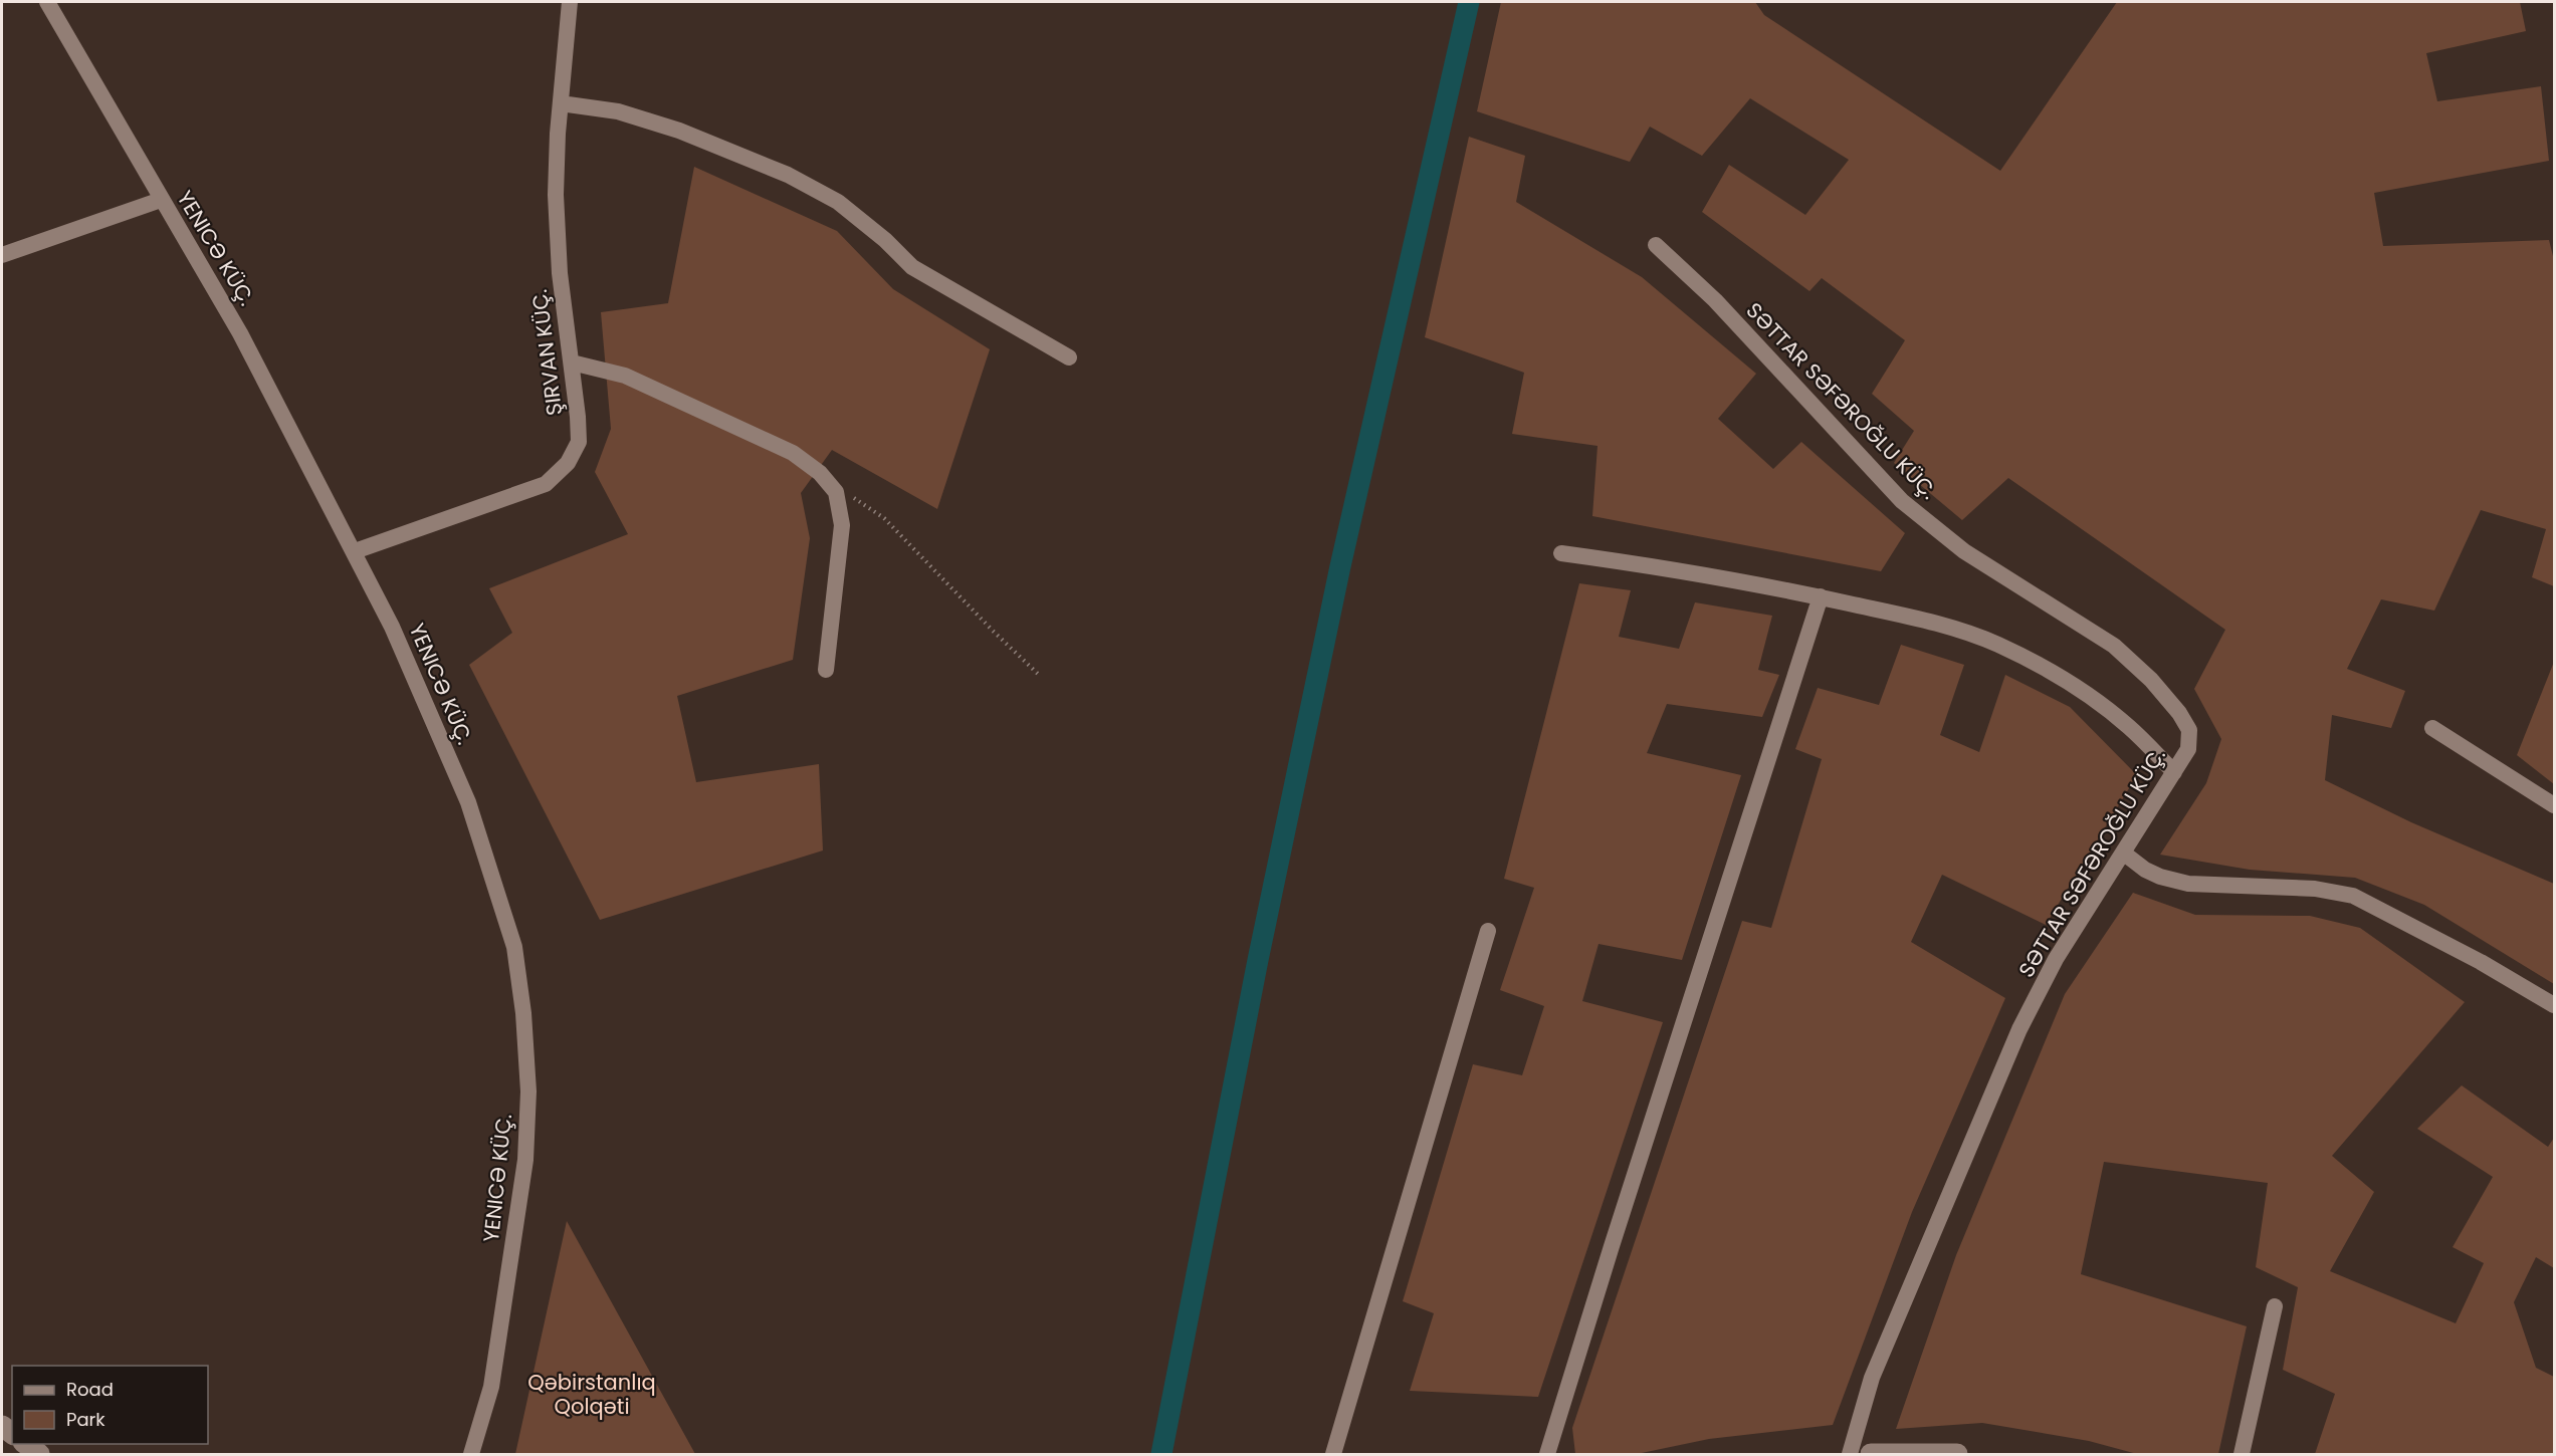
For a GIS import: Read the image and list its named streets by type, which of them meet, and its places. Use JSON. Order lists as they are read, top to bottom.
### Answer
{
  "streets": {
    "street": ["YENICƏ KÜÇ.", "ŞIRVAN KÜÇ.", "SƏTTAR SƏFƏROĞLU KÜÇ."]
  },
  "crossings": [
    ["YENICƏ KÜÇ.", "ŞIRVAN KÜÇ."]
  ],
  "parks": ["Qəbirstanlıq Qolqəti"],
  "legend": ["Road", "Park"]
}
